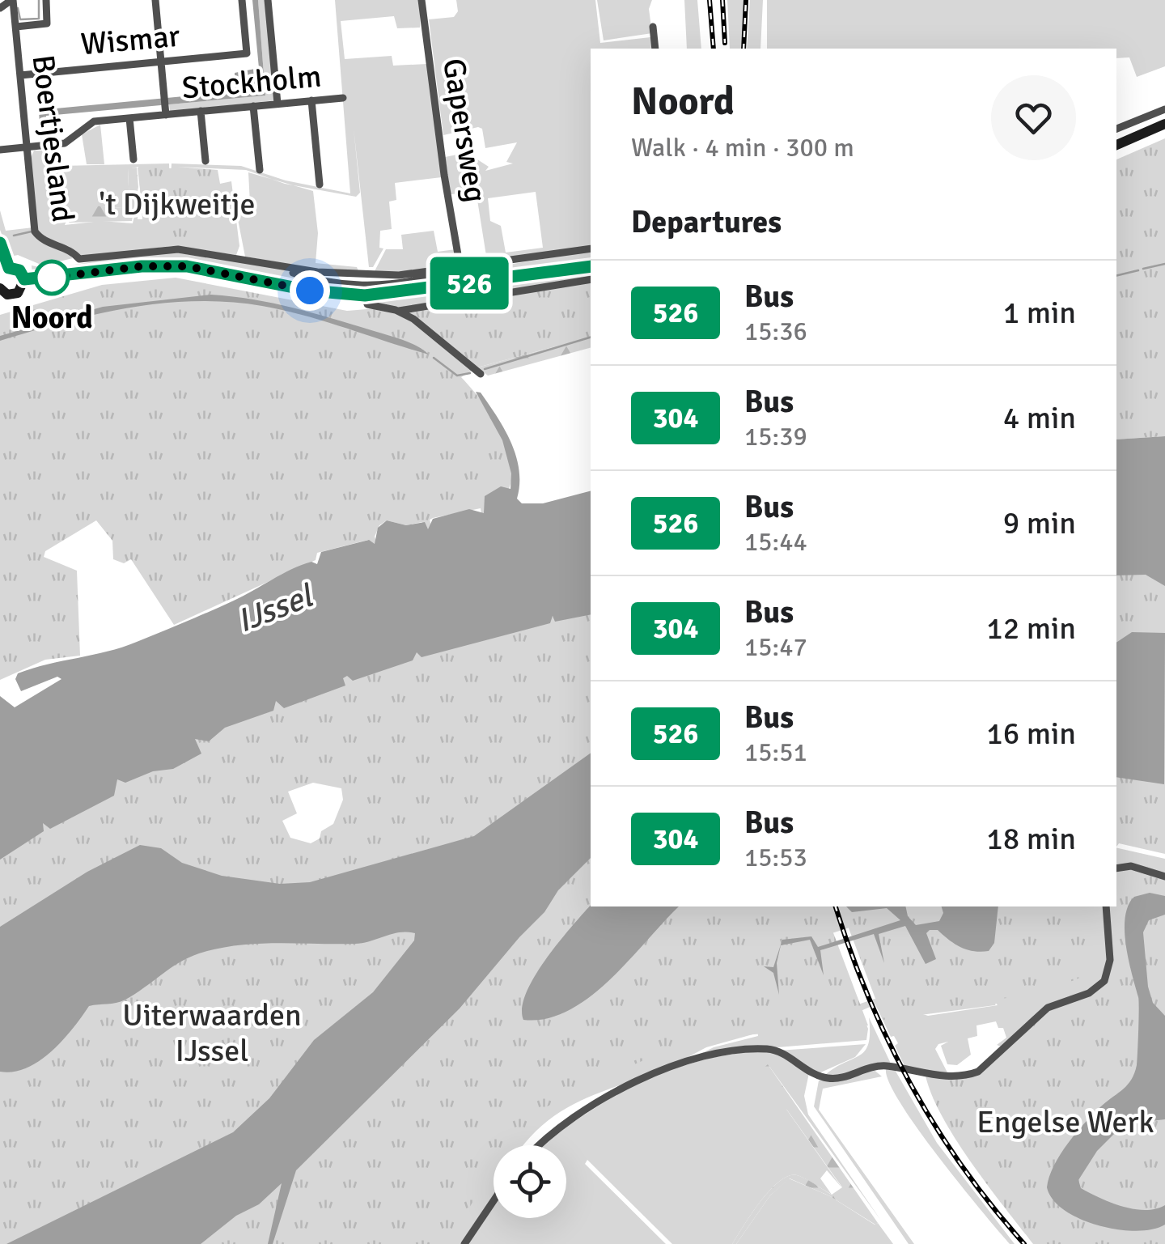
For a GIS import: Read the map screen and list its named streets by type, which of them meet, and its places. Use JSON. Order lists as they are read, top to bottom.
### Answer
{
  "streets": {
    "street": [
      "Wismar",
      "Stockholm",
      "Gapersweg",
      "Boertjesland"
    ]
  },
  "crossings": [
    ["Wismar", "Boertjesland"],
    ["Stockholm", "Boertjesland"]
  ],
  "water": ["IJssel"],
  "parks": ["'t Dijkweitje", "Uiterwaarden IJssel", "Engelse Werk"],
  "places": ["Noord"],
  "lines": ["bus line 526"],
  "page": {
    "on_map": "526",
    "heading": [
      ["Noord", "Walk · 4 min · 300 m"],
      "Departures"
    ],
    "list": [
      {
        "mark": "526",
        "name": "Bus",
        "note": "15:36",
        "value": "1 min"
      },
      {
        "mark": "304",
        "name": "Bus",
        "note": "15:39",
        "value": "4 min"
      },
      {
        "mark": "526",
        "name": "Bus",
        "note": "15:44",
        "value": "9 min"
      },
      {
        "mark": "304",
        "name": "Bus",
        "note": "15:47",
        "value": "12 min"
      },
      {
        "mark": "526",
        "name": "Bus",
        "note": "15:51",
        "value": "16 min"
      },
      {
        "mark": "304",
        "name": "Bus",
        "note": "15:53",
        "value": "18 min"
      }
    ]
  }
}
